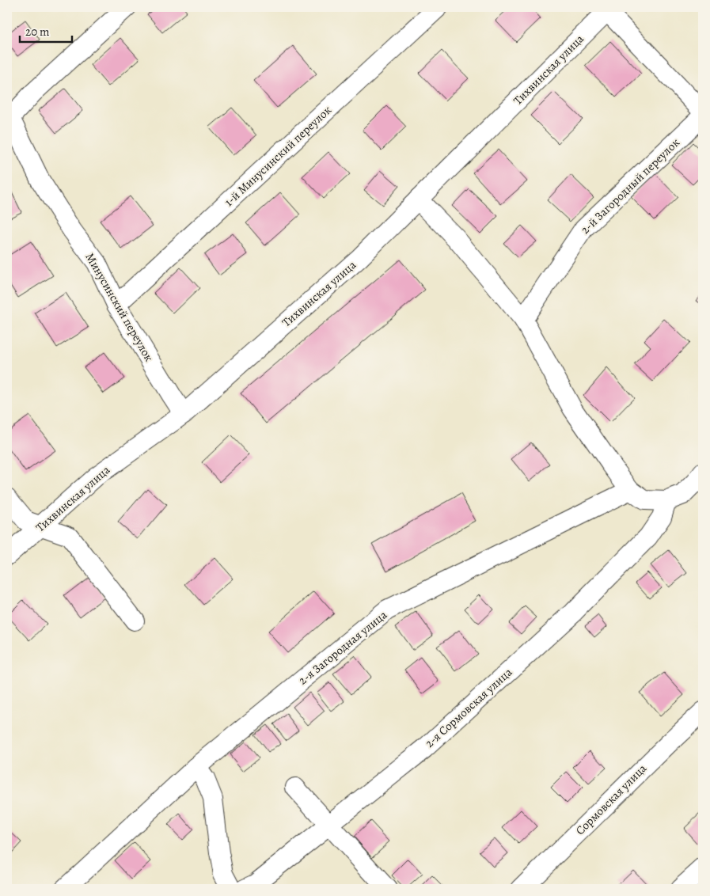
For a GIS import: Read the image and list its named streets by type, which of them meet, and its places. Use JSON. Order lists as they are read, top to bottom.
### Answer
{
  "streets": {
    "street": [
      "Тихвинская улица",
      "1-й Минусинский переулок",
      "2-й Загородный переулок",
      "Минусинский переулок",
      "2-я Загородная улица",
      "2-я Сормовская улица",
      "Сормовская улица"
    ]
  },
  "crossings": [
    ["Тихвинская улица", "Минусинский переулок"],
    ["1-й Минусинский переулок", "Минусинский переулок"]
  ],
  "scale_bar": "20 m"
}
